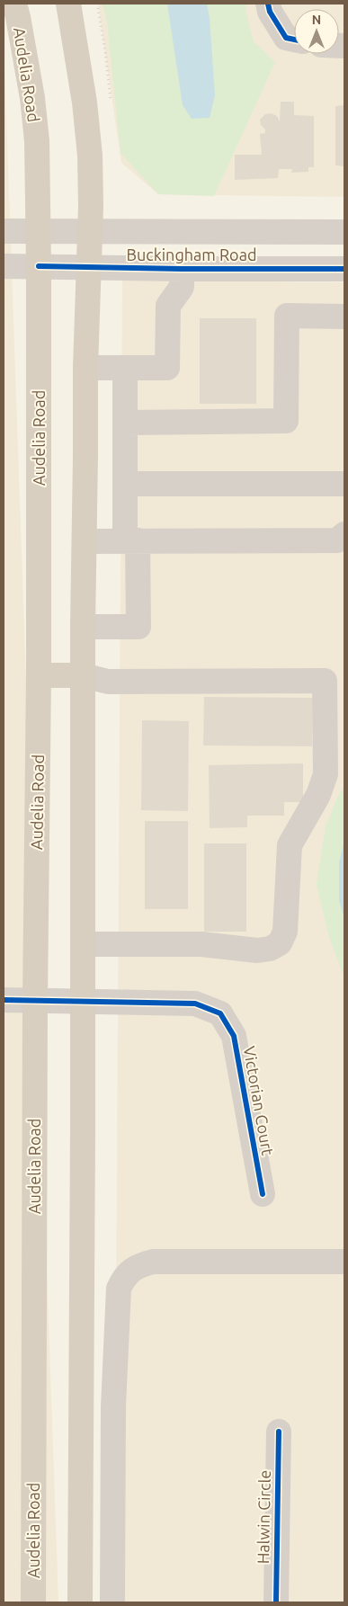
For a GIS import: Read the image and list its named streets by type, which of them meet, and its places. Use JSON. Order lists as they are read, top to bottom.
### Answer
{
  "streets": {
    "main road": ["Audelia Road"],
    "street": ["Buckingham Road", "Victorian Court", "Halwin Circle"]
  },
  "crossings": [
    ["Audelia Road", "Buckingham Road"],
    ["Audelia Road", "Victorian Court"]
  ],
  "north": "top"
}
